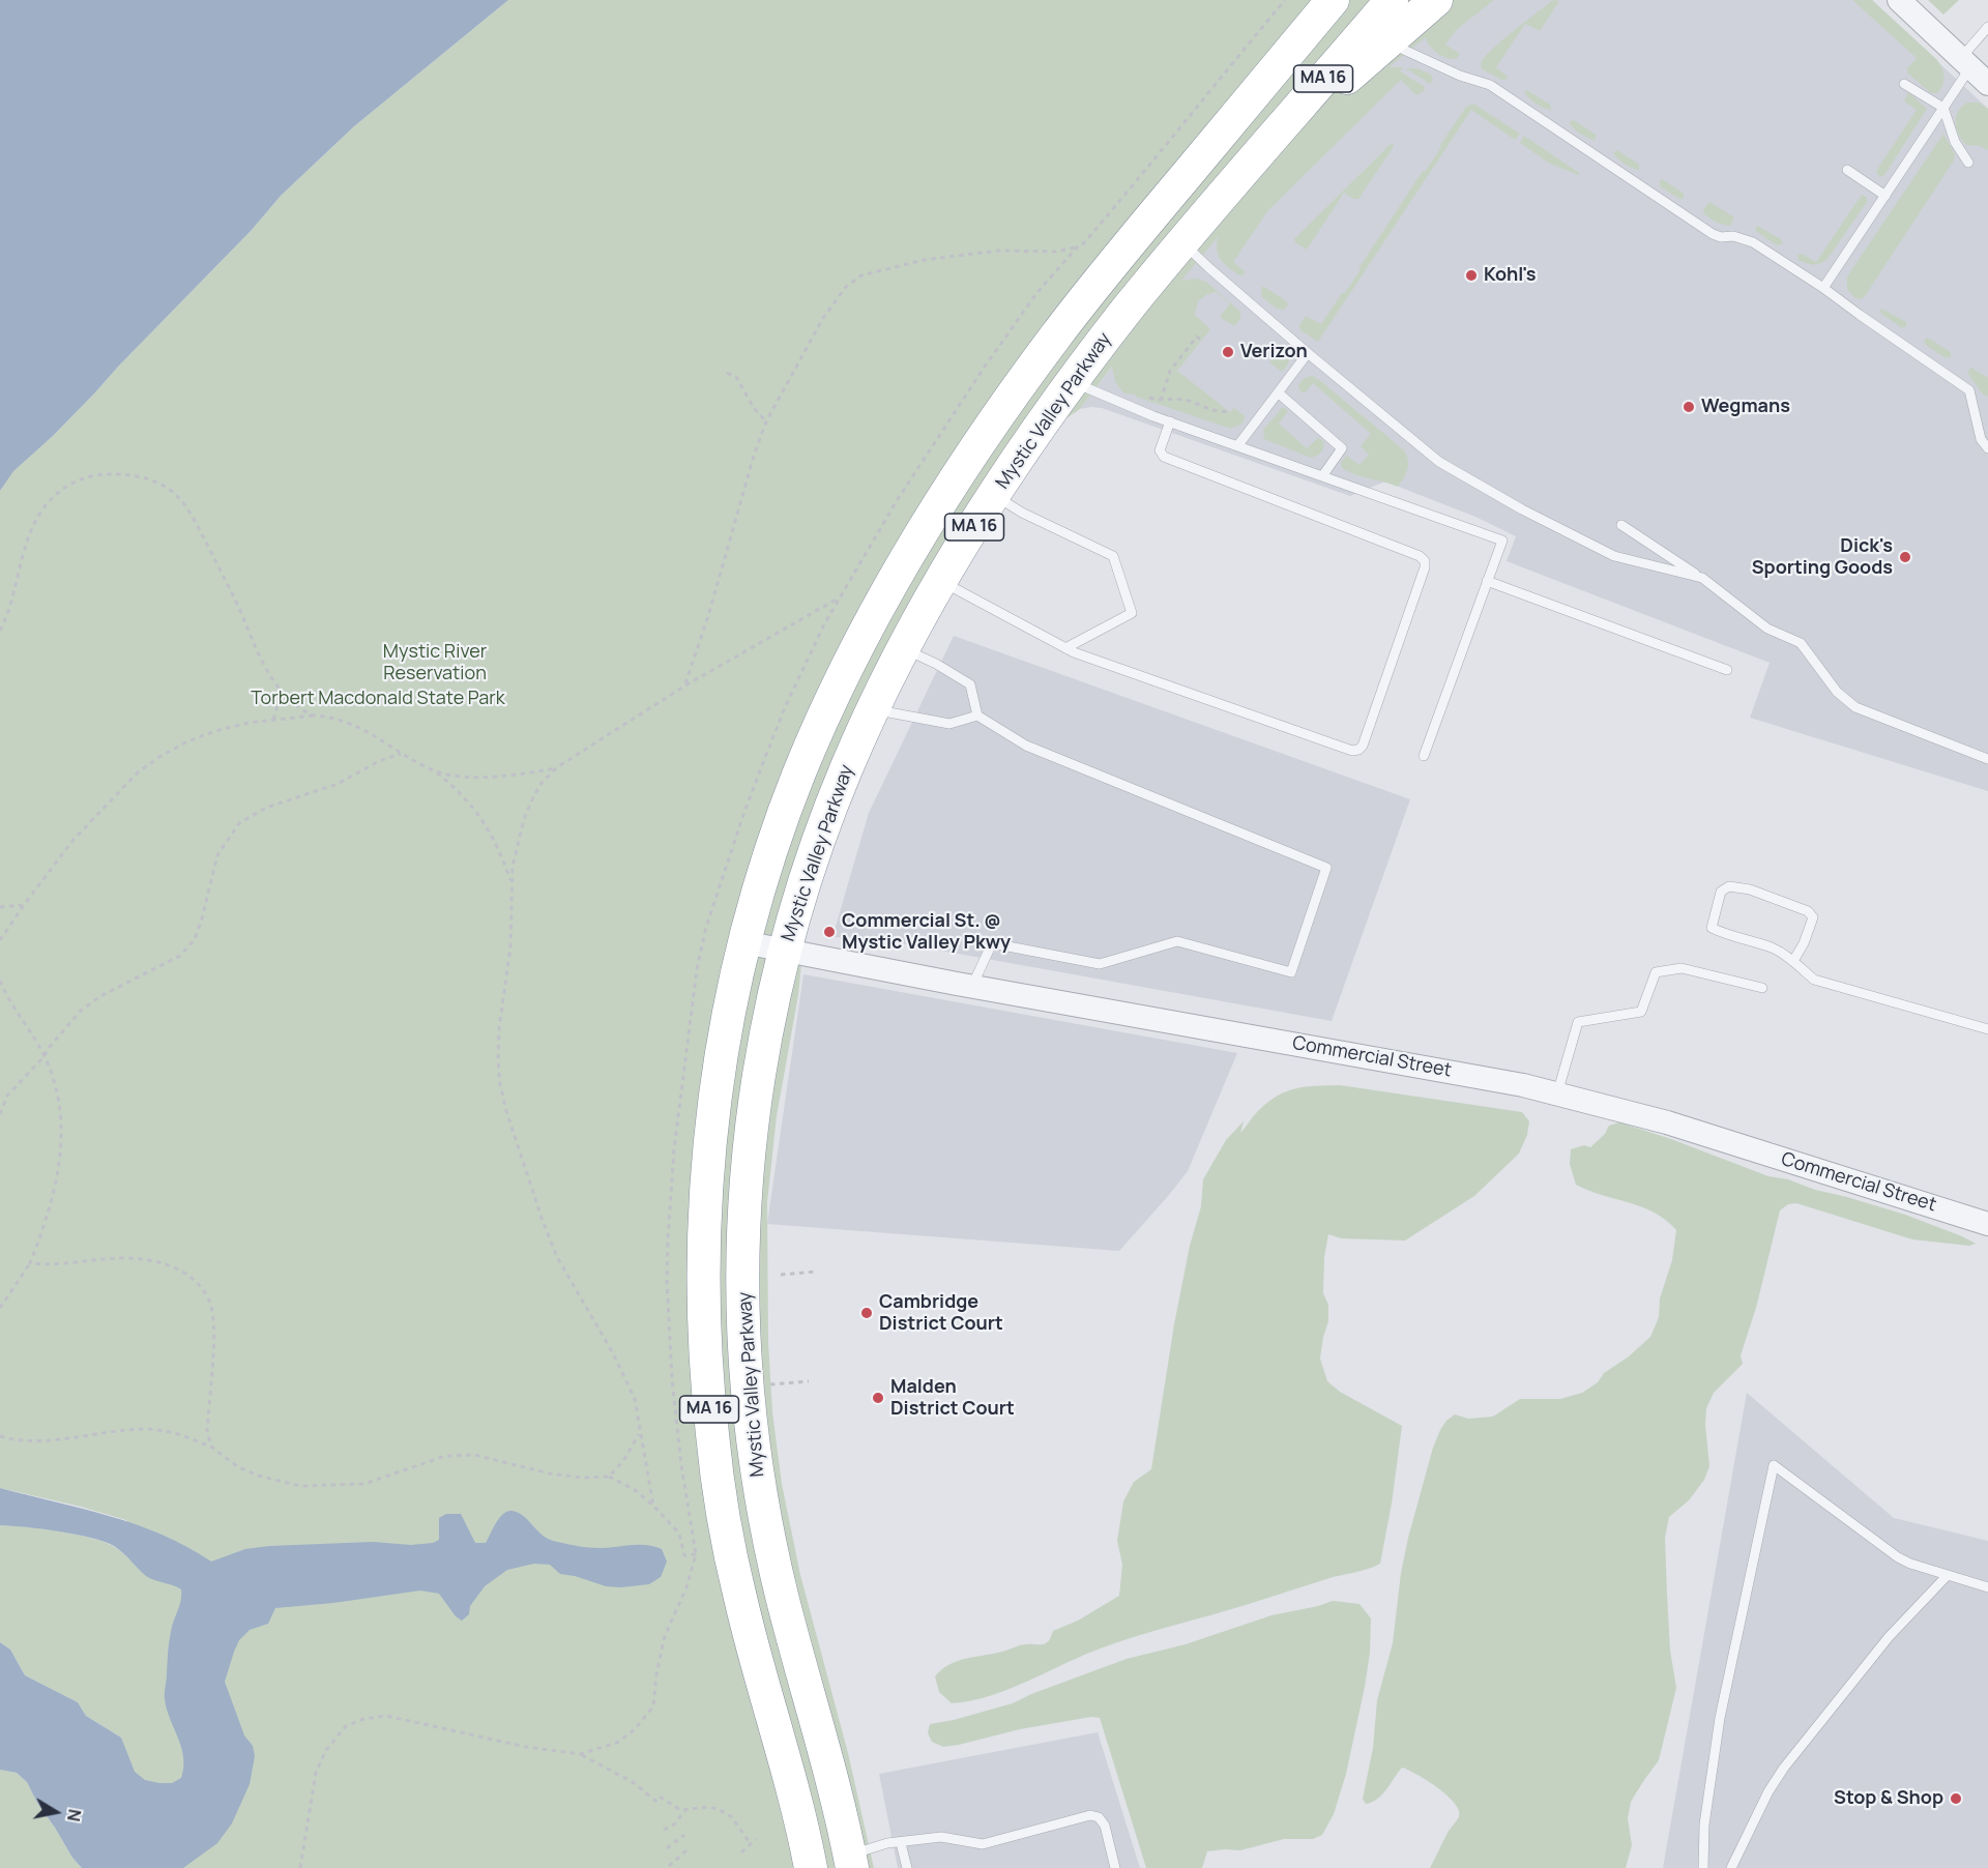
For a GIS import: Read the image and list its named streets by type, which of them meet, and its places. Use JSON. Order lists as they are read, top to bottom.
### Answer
{
  "streets": {
    "highway": ["MA 16", "Mystic Valley Parkway"],
    "street": ["Commercial Street"]
  },
  "crossings": [
    ["MA 16", "Commercial Street"],
    ["Mystic Valley Parkway", "Commercial Street"]
  ],
  "parks": ["Mystic River Reservation", "Torbert Macdonald State Park"],
  "places": [
    "Kohl's",
    "Verizon",
    "Wegmans",
    "Dick's Sporting Goods",
    "Commercial St. @ Mystic Valley Pkwy",
    "Cambridge District Court",
    "Malden District Court",
    "Stop & Shop"
  ],
  "north": "right"
}
